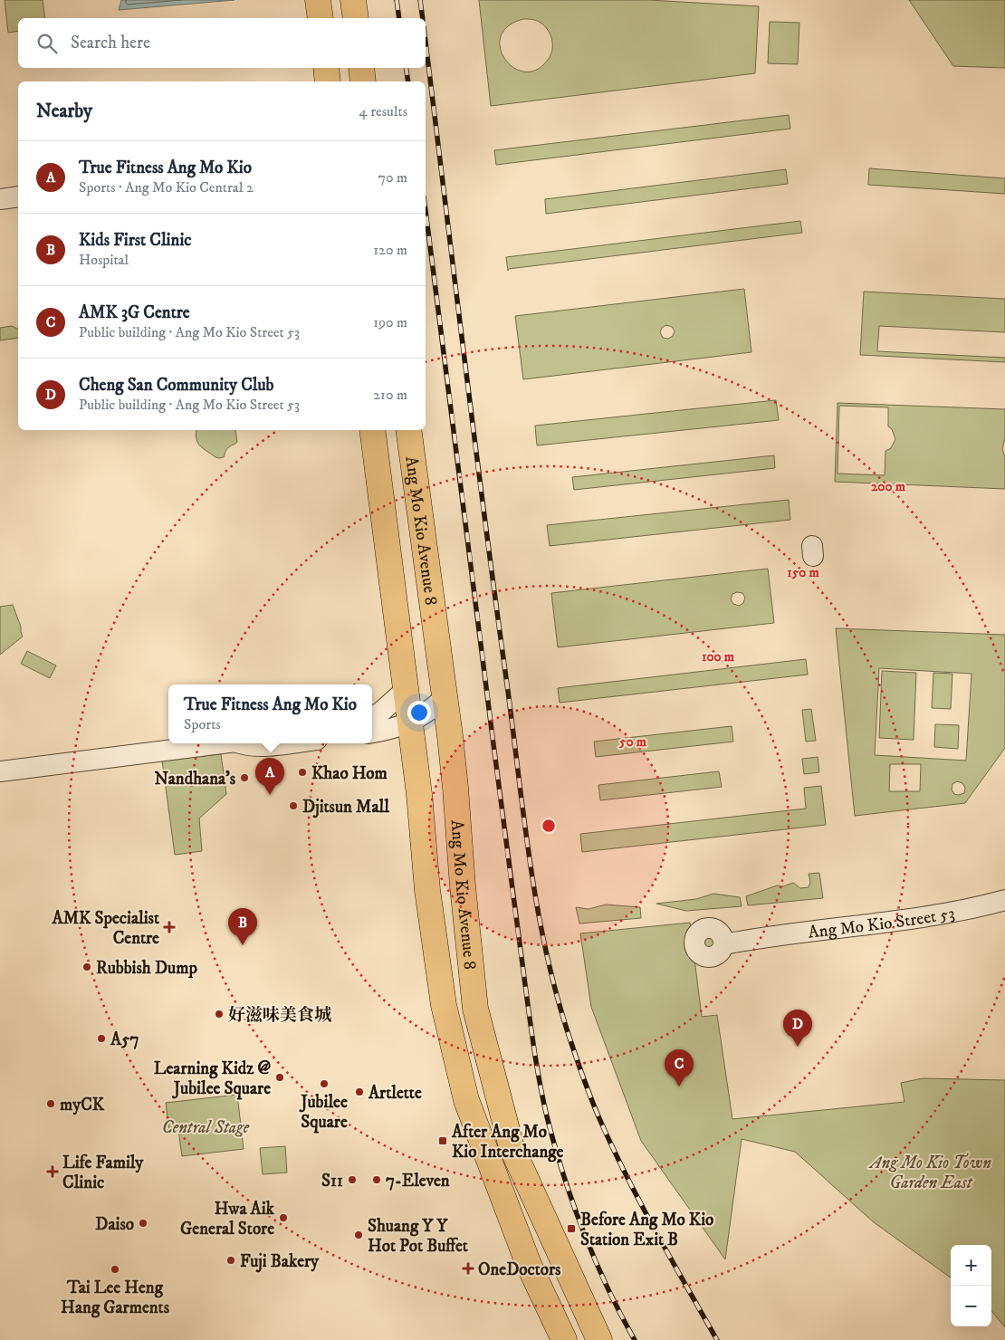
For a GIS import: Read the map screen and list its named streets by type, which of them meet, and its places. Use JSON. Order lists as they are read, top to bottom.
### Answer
{
  "streets": {
    "main road": ["Ang Mo Kio Avenue 8"],
    "street": ["Ang Mo Kio Street 53"]
  },
  "parks": ["Central Stage", "Ang Mo Kio Town Garden East"],
  "places": {
    "other": [
      "Khao Hom",
      "Nandhana's",
      "Djitsun Mall",
      "Rubbish Dump",
      "好滋味美食城",
      "A57",
      "Learning Kidz @ Jubilee Square",
      "Jubilee Square",
      "Artlette",
      "myCK",
      "S11",
      "7-Eleven",
      "Hwa Aik General Store",
      "Daiso",
      "Shuang Y Y Hot Pot Buffet",
      "Fuji Bakery",
      "Tai Lee Heng Hang Garments"
    ],
    "health": ["AMK Specialist Centre", "Life Family Clinic", "OneDoctors"],
    "transit": ["After Ang Mo Kio Interchange", "Before Ang Mo Kio Station Exit B"]
  },
  "page": {
    "search": "Search here",
    "heading": ["Nearby", "4 results"],
    "list": [
      {
        "mark": "A",
        "name": "True Fitness Ang Mo Kio",
        "note": "Sports · Ang Mo Kio Central 2",
        "value": "70 m"
      },
      {
        "mark": "B",
        "name": "Kids First Clinic",
        "note": "Hospital",
        "value": "120 m"
      },
      {
        "mark": "C",
        "name": "AMK 3G Centre",
        "note": "Public building · Ang Mo Kio Street 53",
        "value": "190 m"
      },
      {
        "mark": "D",
        "name": "Cheng San Community Club",
        "note": "Public building · Ang Mo Kio Street 53",
        "value": "210 m"
      }
    ],
    "popup": ["True Fitness Ang Mo Kio", "Sports"],
    "pins": [
      "A",
      "B",
      "D",
      "C"
    ],
    "map_buttons": ["+", "−"]
  },
  "rings": [
    "200 m",
    "150 m",
    "100 m",
    "50 m"
  ]
}
